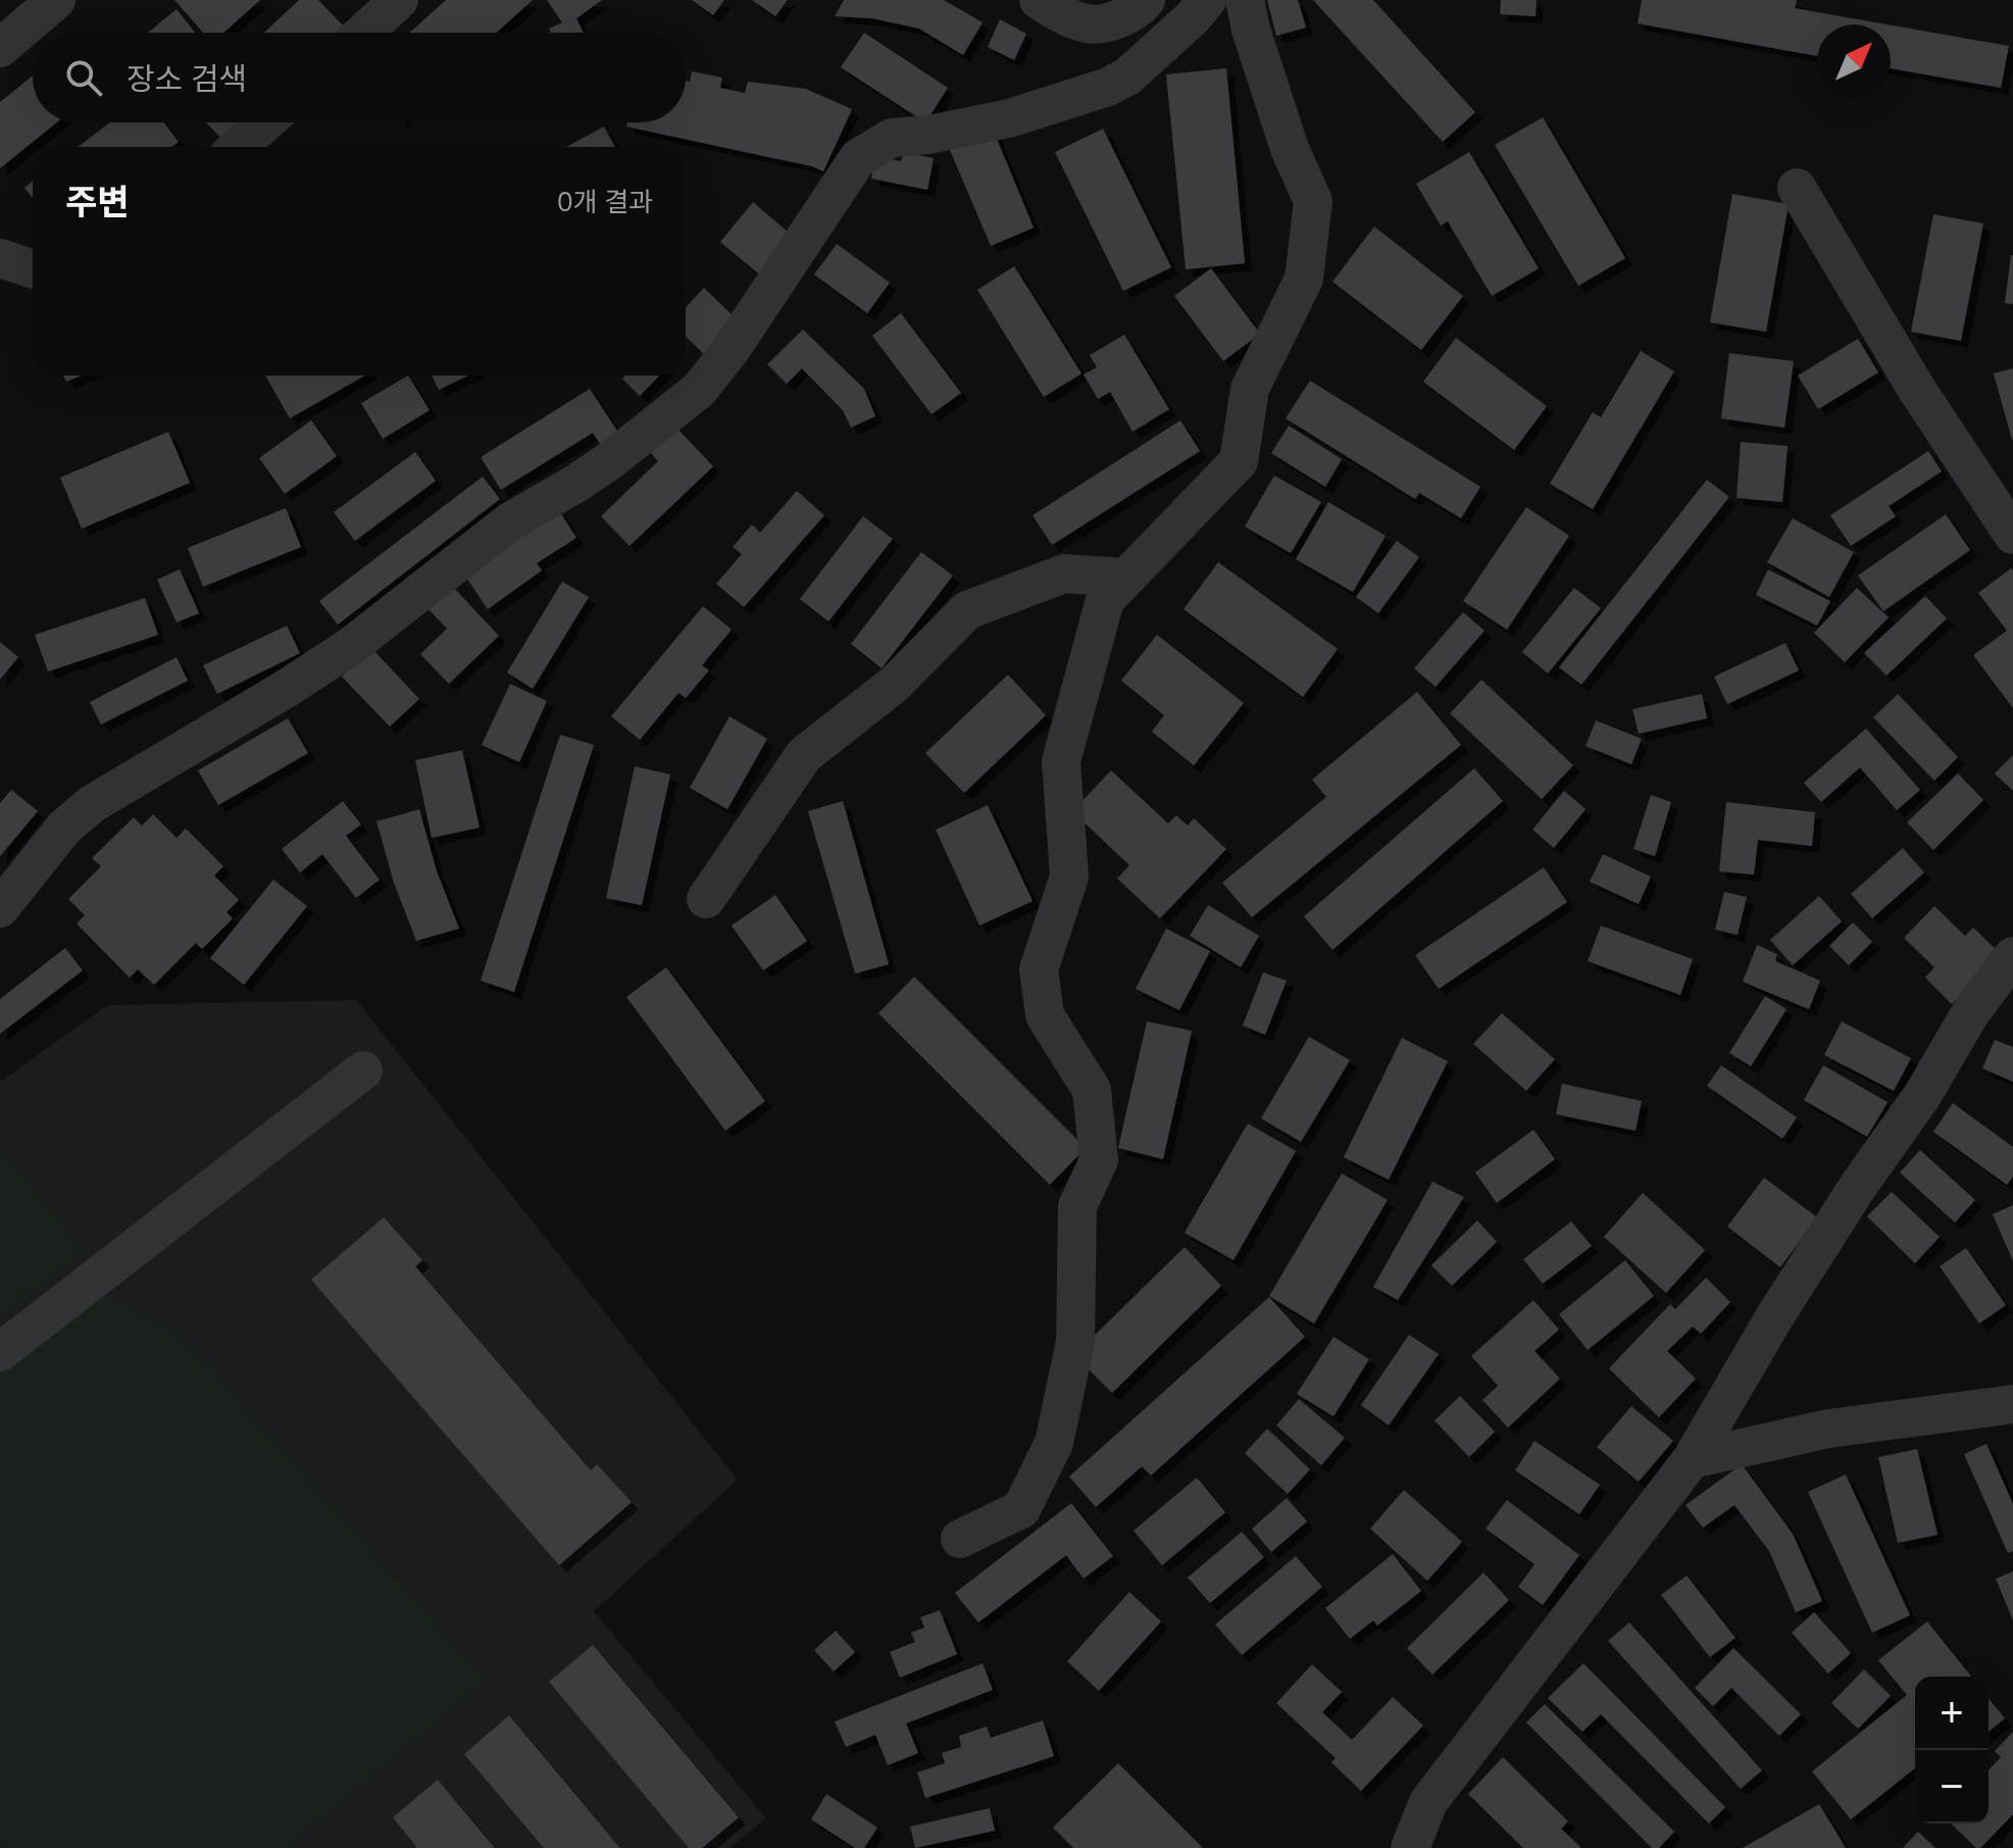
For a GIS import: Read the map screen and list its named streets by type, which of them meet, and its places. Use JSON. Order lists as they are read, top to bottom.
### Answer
{
  "north": "top right",
  "page": {
    "search": "장소 검색",
    "heading": ["주변", "0개 결과"],
    "map_buttons": ["+", "−"]
  }
}
